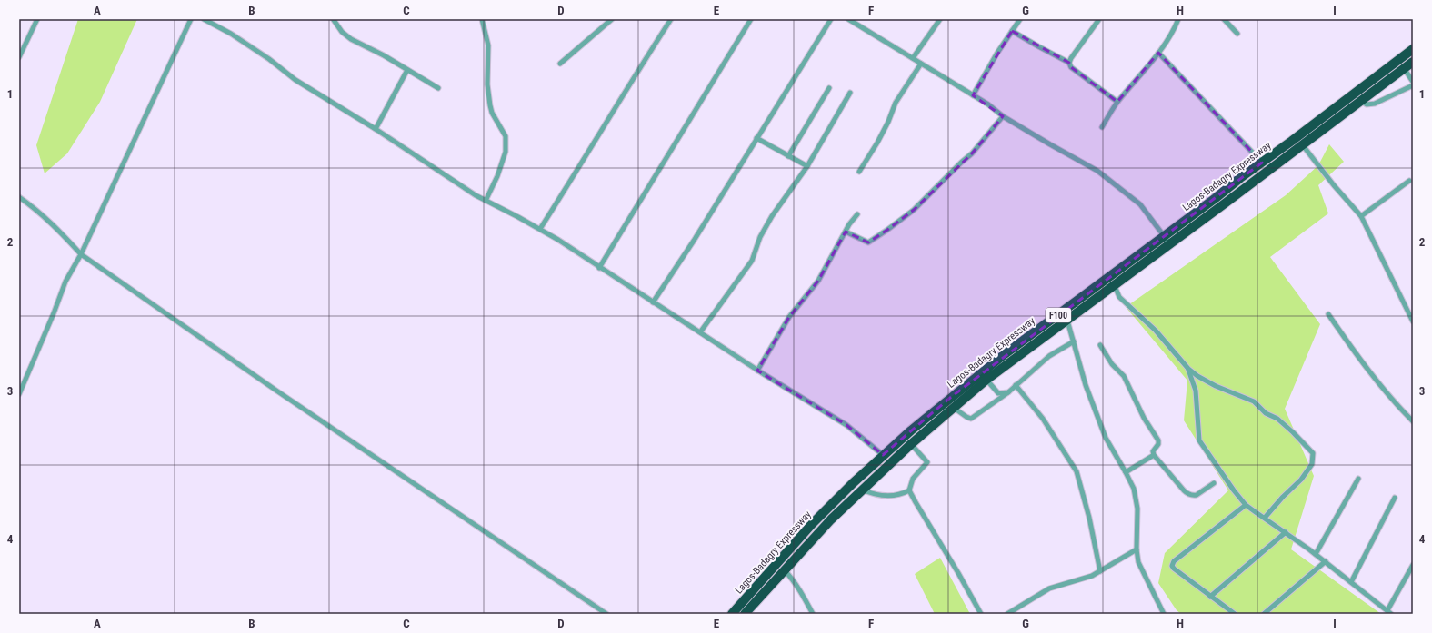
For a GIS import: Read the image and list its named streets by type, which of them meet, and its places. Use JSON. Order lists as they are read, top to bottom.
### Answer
{
  "streets": {
    "highway": ["Lagos-Badagry Expressway", "F100"]
  },
  "grid": {
    "columns": [
      "A",
      "B",
      "C",
      "D",
      "E",
      "F",
      "G",
      "H",
      "I"
    ],
    "rows": [
      "1",
      "2",
      "3",
      "4"
    ]
  }
}
